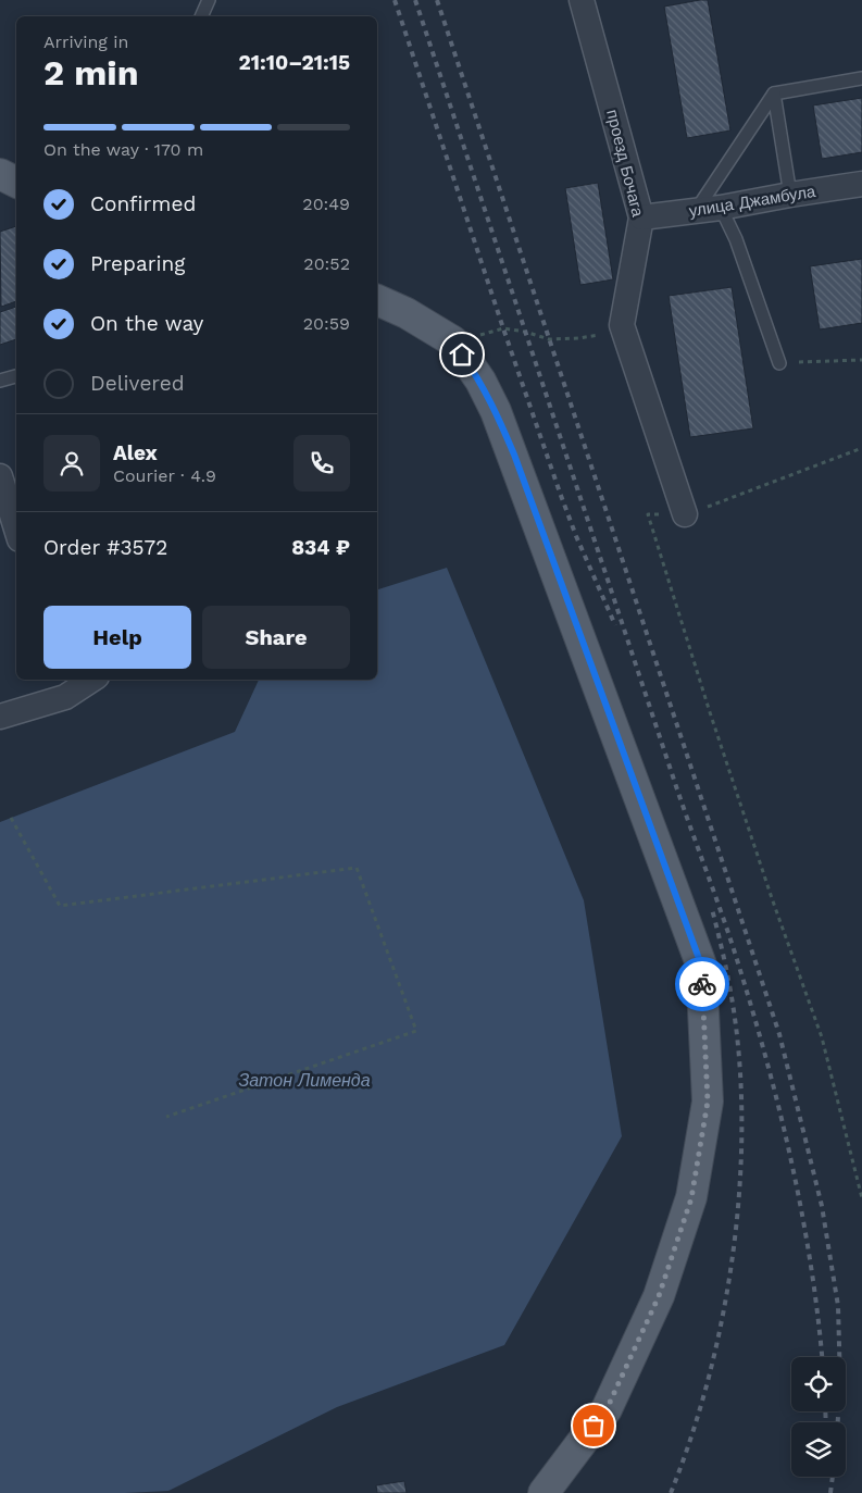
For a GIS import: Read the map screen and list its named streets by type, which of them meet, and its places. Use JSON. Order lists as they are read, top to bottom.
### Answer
{
  "streets": {
    "street": ["проезд Бочага", "улица Джамбула"]
  },
  "crossings": [
    ["проезд Бочага", "улица Джамбула"]
  ],
  "water": ["Затон Лименда"],
  "page": {
    "heading": ["2 min", "Arriving in", "21:10–21:15"],
    "panel": [
      "Alex",
      "Courier · 4.9",
      "Order #3572",
      "834 ₽"
    ],
    "bar": "On the way · 170 m",
    "list": [
      ["Confirmed", "20:49"],
      ["Preparing", "20:52"],
      ["On the way", "20:59"],
      "Delivered"
    ],
    "buttons": ["Help", "Share"]
  }
}
